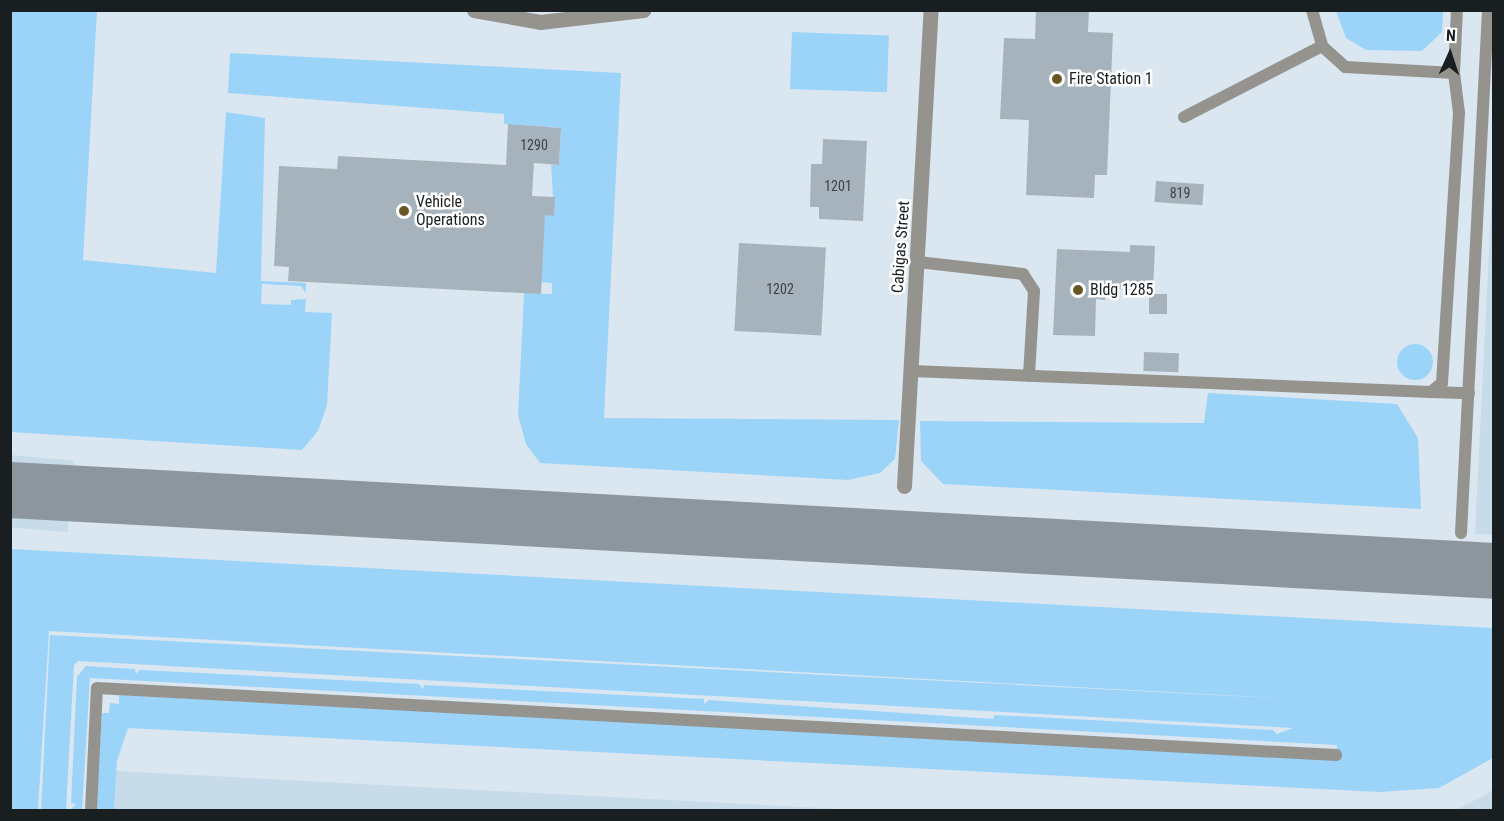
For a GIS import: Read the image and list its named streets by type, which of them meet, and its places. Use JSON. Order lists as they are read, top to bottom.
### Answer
{
  "streets": {
    "street": ["Cabigas Street"]
  },
  "places": ["Fire Station 1", "Vehicle Operations", "Bldg 1285"],
  "house_numbers": [
    "1290",
    "1201",
    "819",
    "1202"
  ],
  "north": "top"
}
